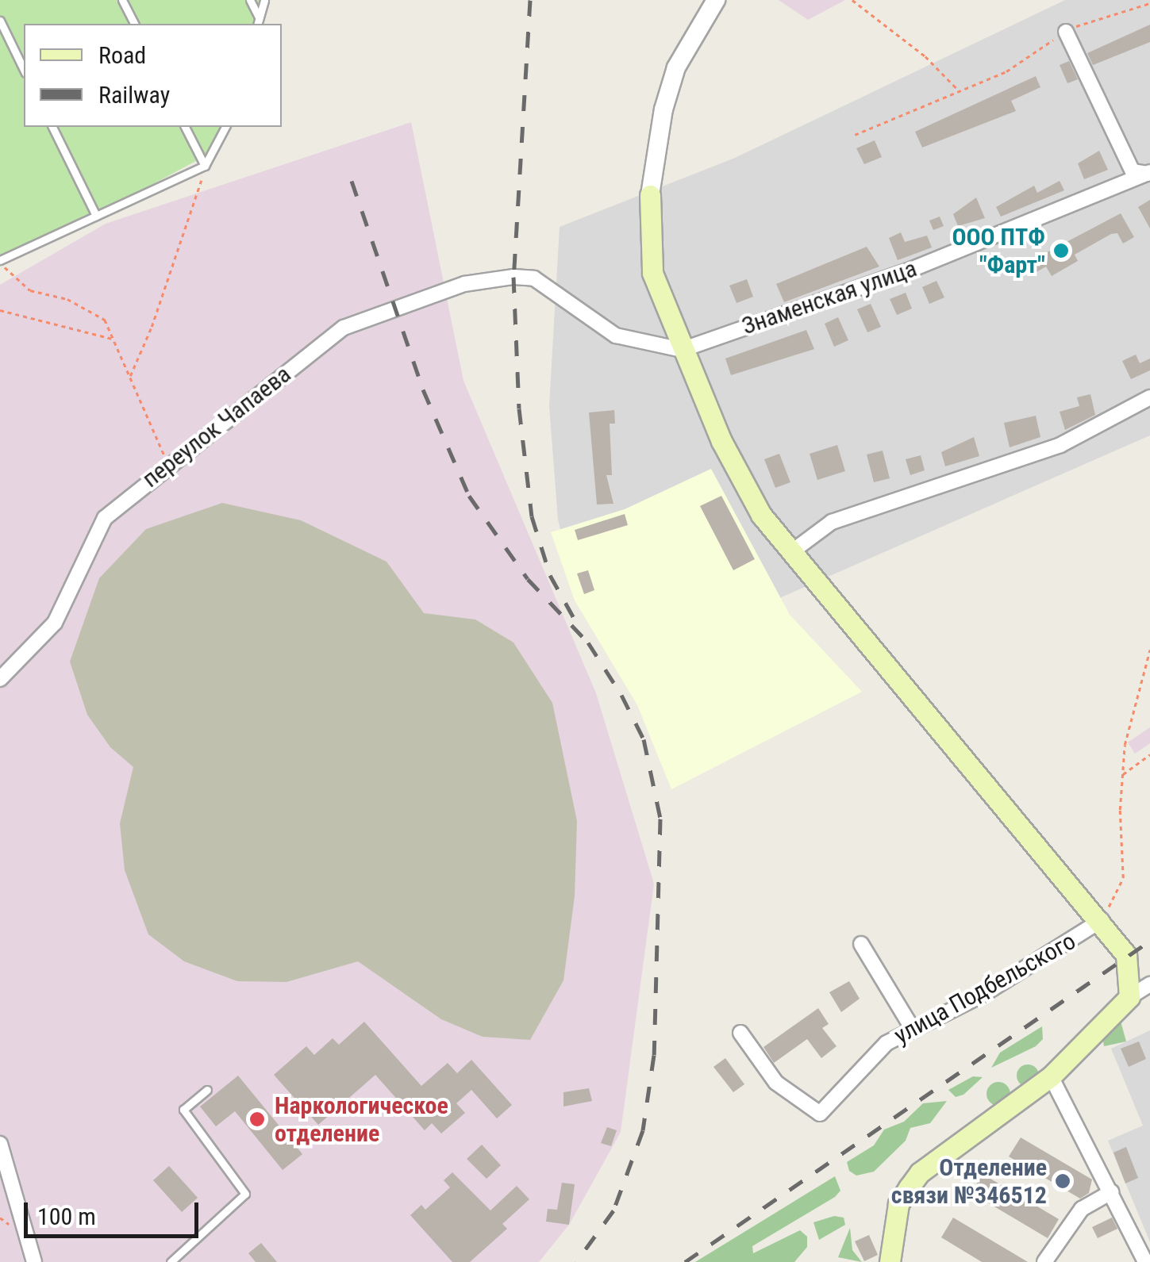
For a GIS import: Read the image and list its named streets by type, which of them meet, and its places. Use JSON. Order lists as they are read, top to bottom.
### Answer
{
  "streets": {
    "street": ["Знаменская улица", "переулок Чапаева", "улица Подбельского"]
  },
  "crossings": [
    ["Знаменская улица", "переулок Чапаева"]
  ],
  "places": ["ООО ПТФ \"Фарт\"", "Наркологическое отделение", "Отделение связи №346512"],
  "legend": ["Road", "Railway"],
  "scale_bar": "100 m"
}
